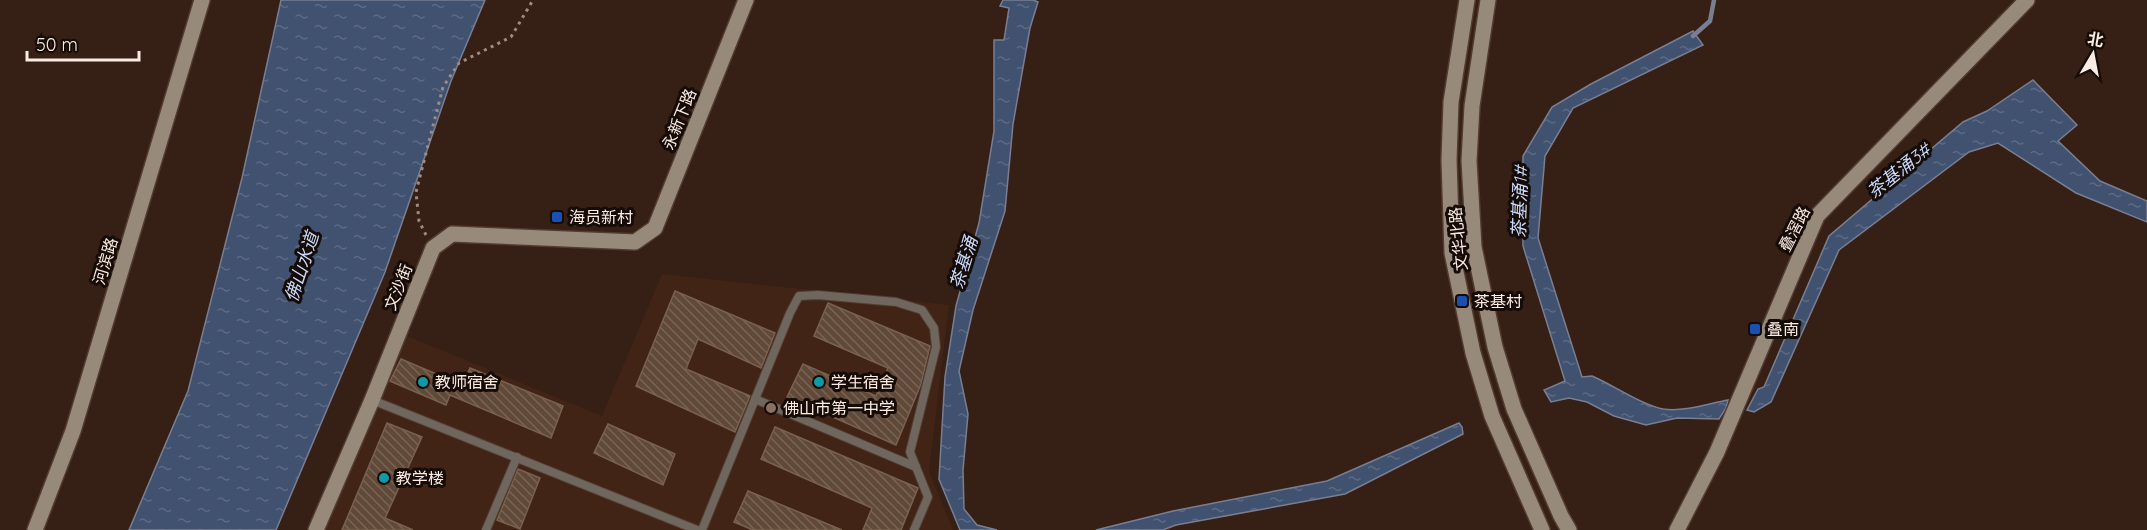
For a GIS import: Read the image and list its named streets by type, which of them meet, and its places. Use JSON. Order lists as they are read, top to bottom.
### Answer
{
  "streets": {
    "street": [
      "永新下路",
      "叠滘路",
      "文华北路",
      "河滨路",
      "文沙街"
    ]
  },
  "crossings": [
    ["永新下路", "文沙街"]
  ],
  "water": [
    "茶基涌3#",
    "茶基涌1#",
    "茶基涌",
    "佛山水道"
  ],
  "places": {
    "transit": ["海员新村", "茶基村", "叠南"],
    "other": [
      "教师宿舍",
      "学生宿舍",
      "佛山市第一中学",
      "教学楼"
    ]
  },
  "scale_bar": "50 m",
  "north": "top"
}
